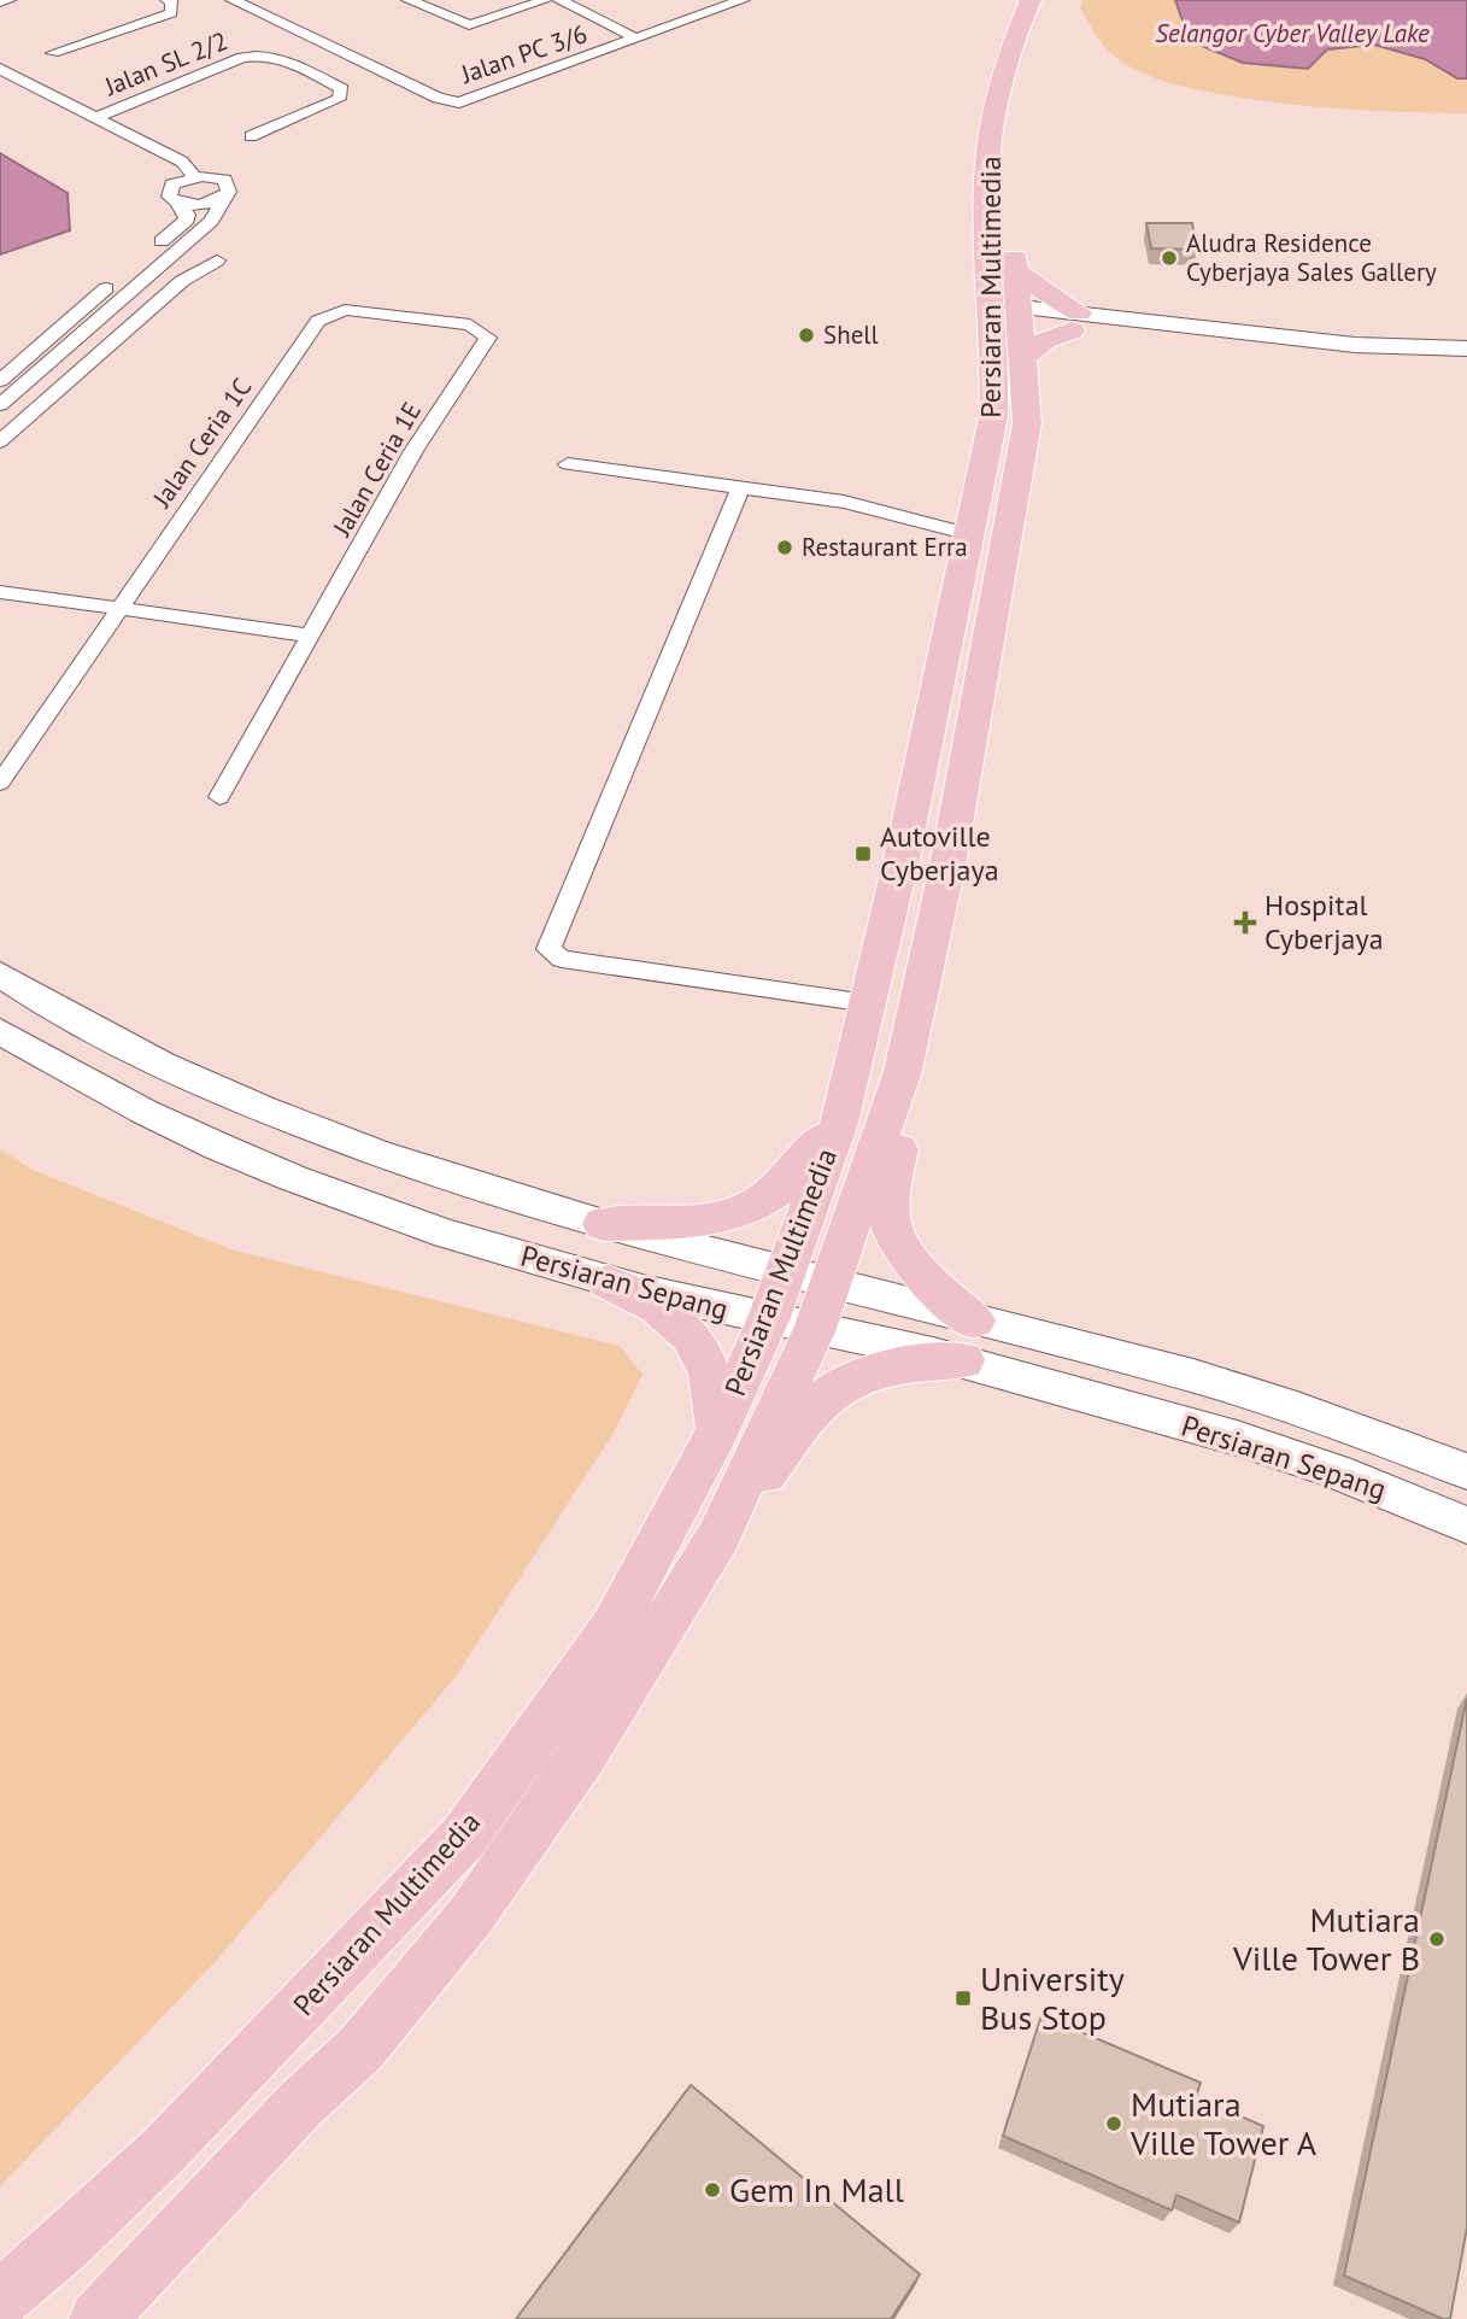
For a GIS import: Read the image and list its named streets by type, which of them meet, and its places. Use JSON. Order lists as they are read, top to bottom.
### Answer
{
  "streets": {
    "main road": ["Persiaran Multimedia"],
    "street": [
      "Jalan PC 3/6",
      "Jalan SL 2/2",
      "Jalan Ceria 1C",
      "Jalan Ceria 1E",
      "Persiaran Sepang"
    ]
  },
  "crossings": [
    ["Persiaran Multimedia", "Persiaran Sepang"],
    ["Jalan Ceria 1C", "Jalan Ceria 1E"]
  ],
  "water": ["Selangor Cyber Valley Lake"],
  "places": {
    "other": [
      "Aludra Residence Cyberjaya Sales Gallery",
      "Shell",
      "Restaurant Erra",
      "Mutiara Ville Tower B",
      "Mutiara Ville Tower A",
      "Gem In Mall"
    ],
    "transit": ["Autoville Cyberjaya", "University Bus Stop"],
    "health": ["Hospital Cyberjaya"]
  }
}
